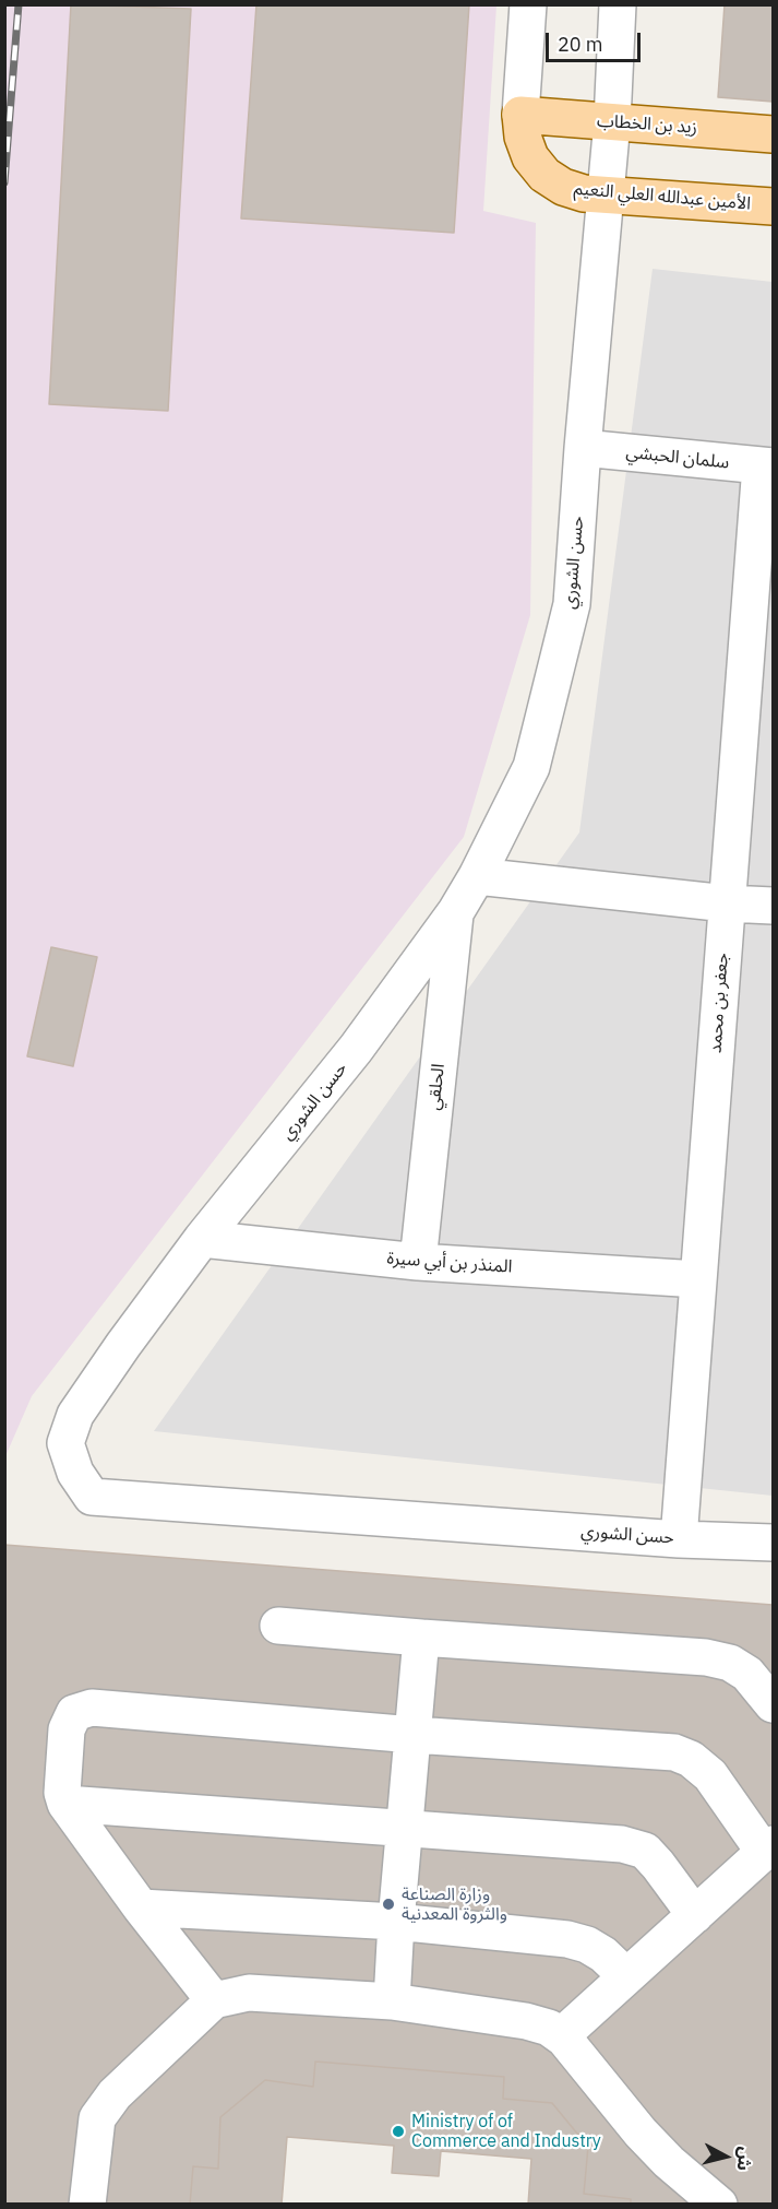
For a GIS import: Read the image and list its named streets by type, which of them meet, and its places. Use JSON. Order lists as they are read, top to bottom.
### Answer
{
  "streets": {
    "main road": ["زيد بن الخطاب", "الأمين عبدالله العلي النعيم"],
    "street": [
      "سلمان الحبشي",
      "حسن الشوري",
      "جعفر بن محمد",
      "الحلقي",
      "المنذر بن أبي سيرة"
    ]
  },
  "crossings": [
    ["زيد بن الخطاب", "الأمين عبدالله العلي النعيم"],
    ["زيد بن الخطاب", "حسن الشوري"],
    ["الأمين عبدالله العلي النعيم", "حسن الشوري"],
    ["سلمان الحبشي", "حسن الشوري"],
    ["سلمان الحبشي", "جعفر بن محمد"],
    ["حسن الشوري", "جعفر بن محمد"],
    ["حسن الشوري", "الحلقي"],
    ["حسن الشوري", "المنذر بن أبي سيرة"],
    ["جعفر بن محمد", "المنذر بن أبي سيرة"],
    ["الحلقي", "المنذر بن أبي سيرة"]
  ],
  "places": ["وزارة الصناعة والثروة المعدنية", "Ministry of of Commerce and Industry"],
  "scale_bar": "20 m",
  "north": "right"
}
